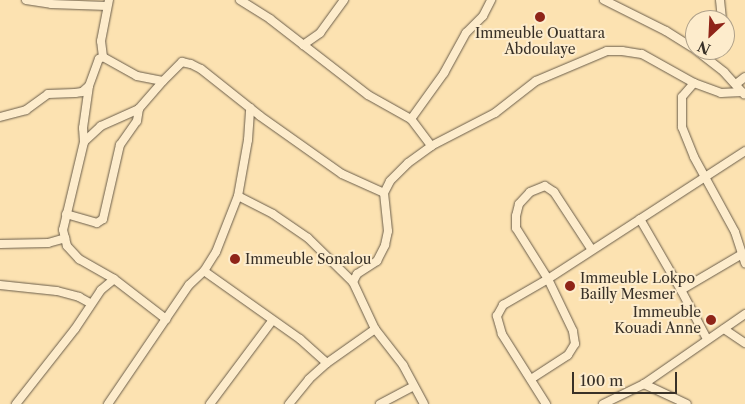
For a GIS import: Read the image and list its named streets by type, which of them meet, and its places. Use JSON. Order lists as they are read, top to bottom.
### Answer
{
  "places": [
    "Immeuble Ouattara Abdoulaye",
    "Immeuble Sonalou",
    "Immeuble Lokpo Bailly Mesmer",
    "Immeuble Kouadi Anne"
  ],
  "scale_bar": "100 m",
  "north": "bottom left"
}
